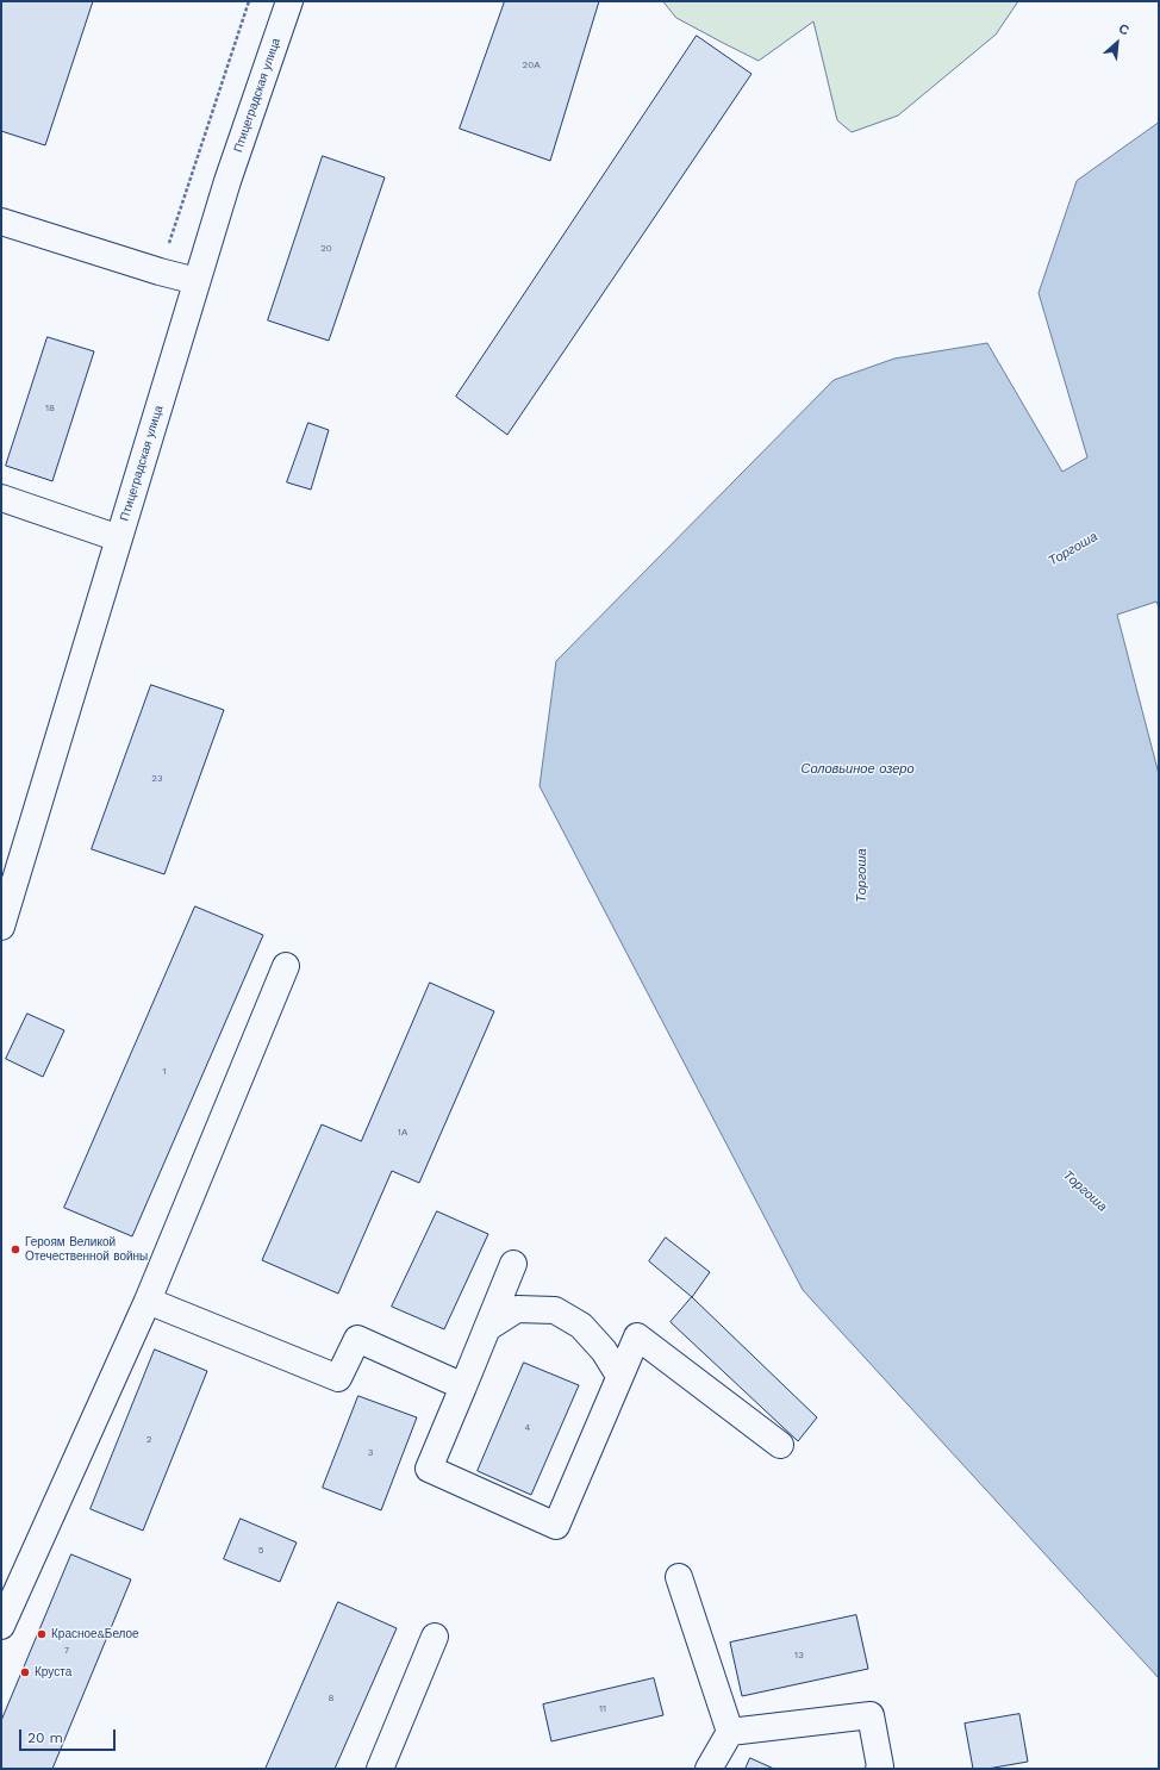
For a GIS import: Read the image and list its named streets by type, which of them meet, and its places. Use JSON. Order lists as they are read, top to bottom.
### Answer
{
  "streets": {
    "street": ["Птицеградская улица"]
  },
  "water": ["Торгоша", "Соловьиное озеро"],
  "places": ["Героям Великой Отечественной войны", "Красное&Белое", "Круста"],
  "house_numbers": [
    "20А",
    "20",
    "18",
    "23",
    "1",
    "1А",
    "4",
    "2",
    "3",
    "5",
    "7",
    "13",
    "8",
    "11"
  ],
  "scale_bar": "20 m",
  "north": "top right"
}
